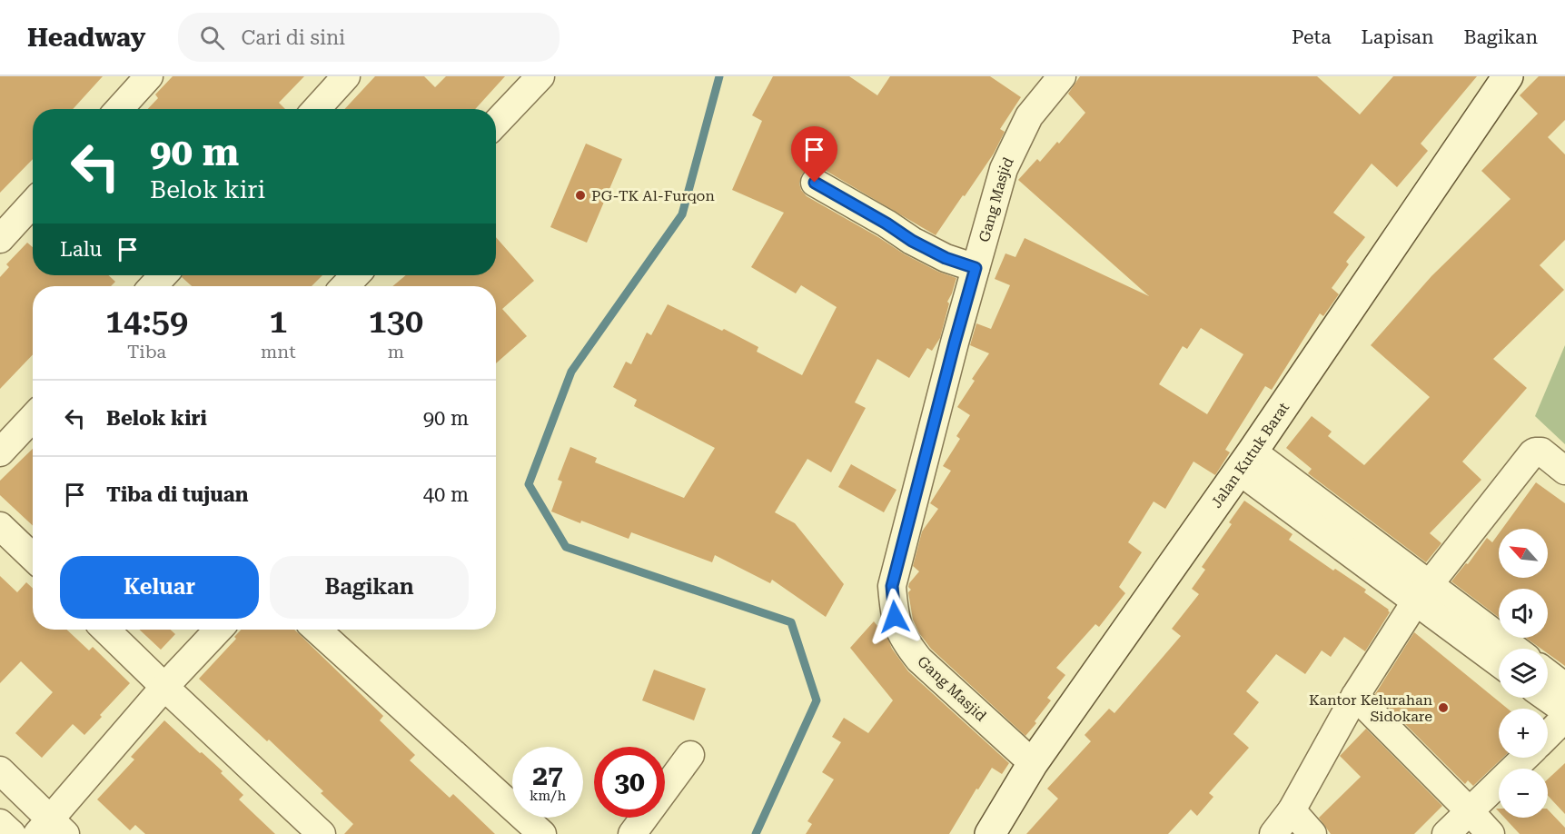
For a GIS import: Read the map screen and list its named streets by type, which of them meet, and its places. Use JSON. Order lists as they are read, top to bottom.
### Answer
{
  "streets": {
    "street": ["Gang Masjid", "Jalan Kutuk Barat"]
  },
  "crossings": [
    ["Gang Masjid", "Jalan Kutuk Barat"]
  ],
  "places": ["PG-TK Al-Furqon", "Kantor Kelurahan Sidokare"],
  "north": "top left",
  "page": {
    "header": "Headway",
    "search": "Cari di sini",
    "nav": ["Peta", "Lapisan", "Bagikan"],
    "turn": ["90 m", "Belok kiri"],
    "then": "Lalu",
    "eta": [
      "14:59",
      "Tiba",
      "1",
      "mnt",
      "130",
      "m"
    ],
    "list": [
      {
        "name": "Belok kiri",
        "value": "90 m"
      },
      {
        "name": "Tiba di tujuan",
        "value": "40 m"
      }
    ],
    "map_buttons": ["+", "−"],
    "buttons": ["Keluar", "Bagikan"],
    "speed": "27 km/h",
    "limit": "30"
  }
}
